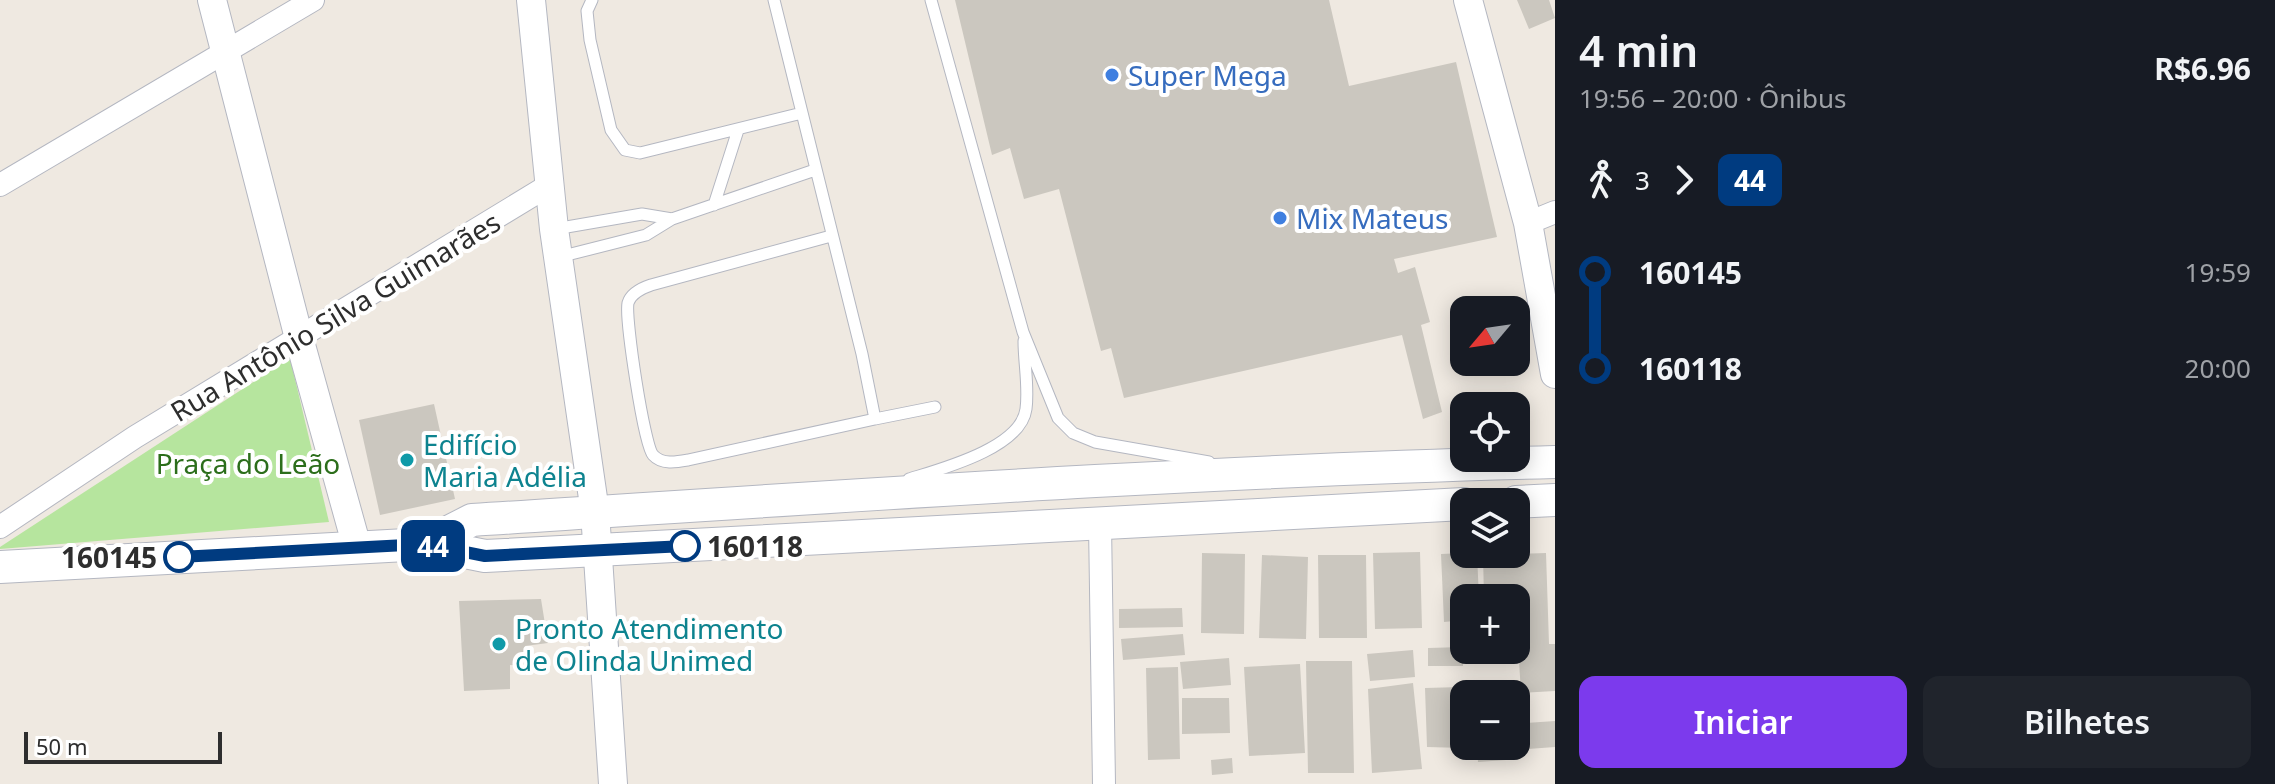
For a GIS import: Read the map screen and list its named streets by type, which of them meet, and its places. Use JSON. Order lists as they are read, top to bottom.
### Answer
{
  "streets": {
    "street": ["Rua Antônio Silva Guimarães"]
  },
  "parks": ["Praça do Leão"],
  "places": [
    "Super Mega",
    "Mix Mateus",
    "Edifício Maria Adélia",
    "160118",
    "160145",
    "Pronto Atendimento de Olinda Unimed"
  ],
  "lines": ["bus line 44"],
  "scale_bar": "50 m",
  "north": "bottom left",
  "page": {
    "on_map": "44",
    "heading": ["4 min", "19:56 – 20:00 · Ônibus", "R$6.96"],
    "legs": ["3", "44"],
    "list": [
      {
        "name": "160145",
        "value": "19:59"
      },
      {
        "name": "160118",
        "value": "20:00"
      }
    ],
    "map_buttons": ["+", "−"],
    "buttons": ["Iniciar", "Bilhetes"],
    "scale": "50 m"
  }
}
